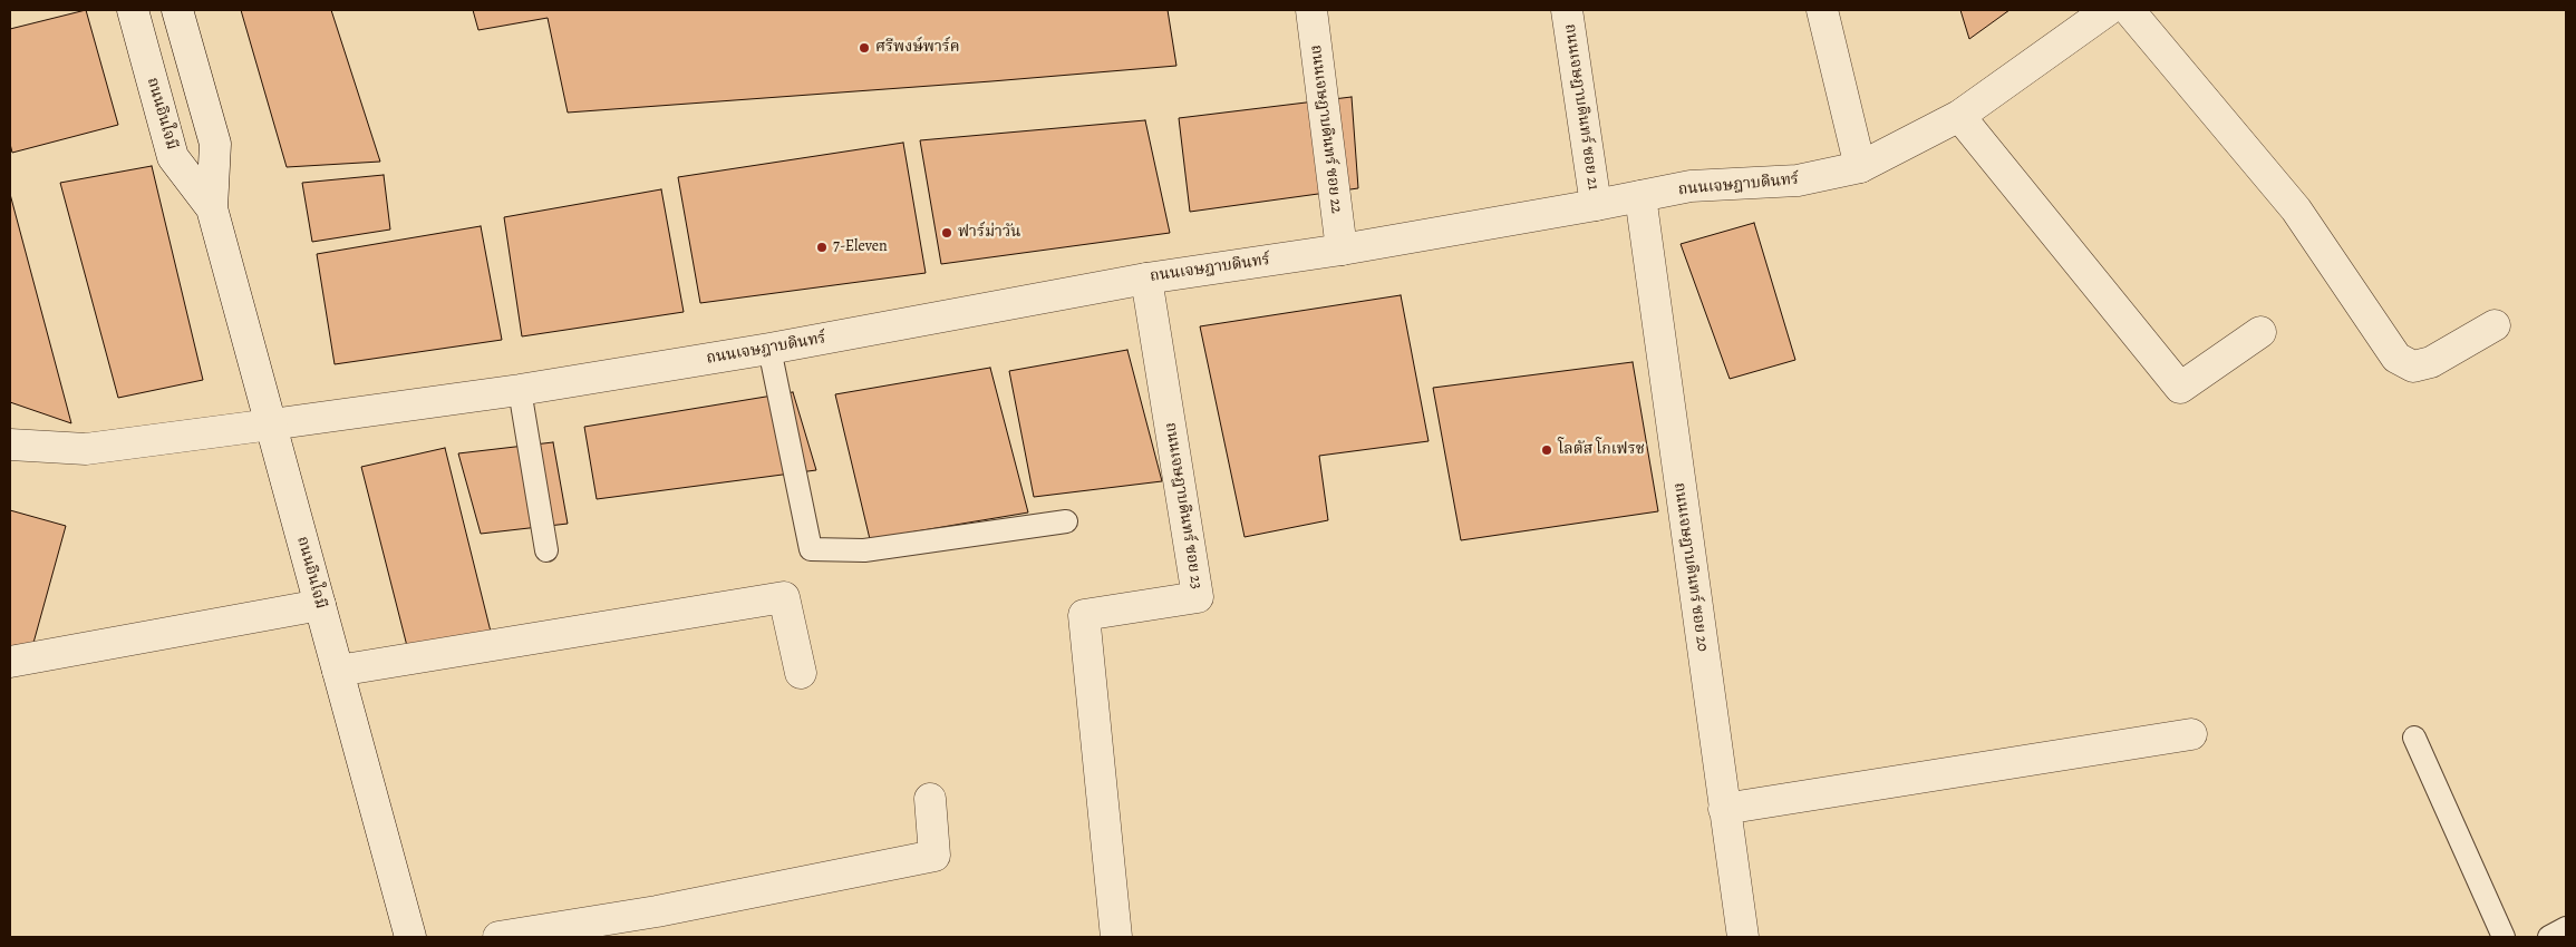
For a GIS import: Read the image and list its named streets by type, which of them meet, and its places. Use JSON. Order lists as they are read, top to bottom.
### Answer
{
  "streets": {
    "street": [
      "ถนนเจษฎาบดินทร์ ซอย 21",
      "ถนนอินใจมี",
      "ถนนเจษฎาบดินทร์ ซอย 22",
      "ถนนเจษฎาบดินทร์",
      "ถนนเจษฎาบดินทร์ ซอย 23",
      "ถนนเจษฎาบดินทร์ ซอย 20"
    ]
  },
  "crossings": [
    ["ถนนเจษฎาบดินทร์ ซอย 21", "ถนนเจษฎาบดินทร์"],
    ["ถนนอินใจมี", "ถนนเจษฎาบดินทร์"],
    ["ถนนเจษฎาบดินทร์ ซอย 22", "ถนนเจษฎาบดินทร์"],
    ["ถนนเจษฎาบดินทร์", "ถนนเจษฎาบดินทร์ ซอย 23"],
    ["ถนนเจษฎาบดินทร์", "ถนนเจษฎาบดินทร์ ซอย 20"]
  ],
  "places": [
    "ศรีพงษ์พาร์ค",
    "ฟาร์ม่าวัน",
    "7-Eleven",
    "โลตัส โกเฟรช"
  ]
}
